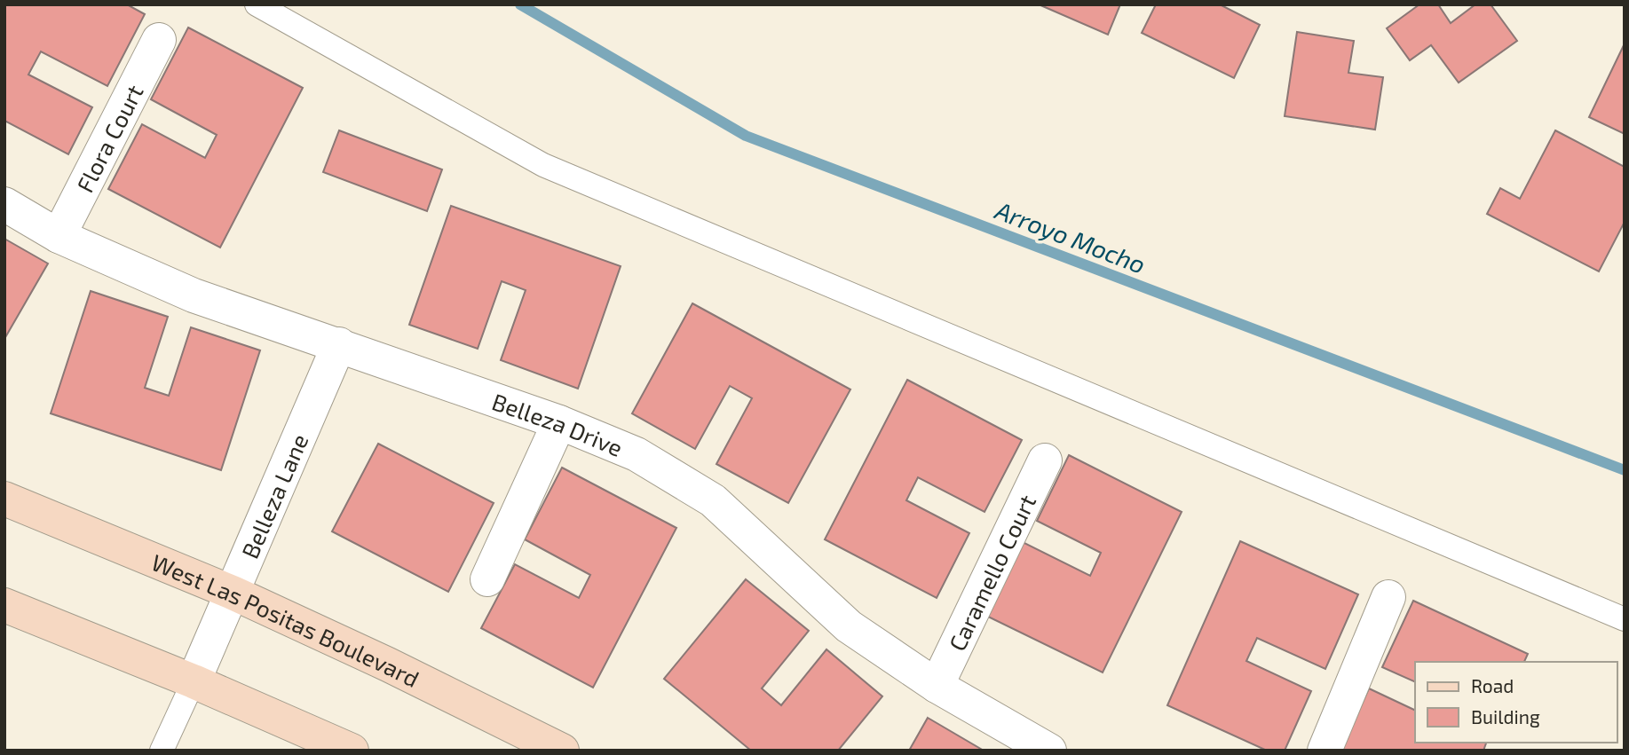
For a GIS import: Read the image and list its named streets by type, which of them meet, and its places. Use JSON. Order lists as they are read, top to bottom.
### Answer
{
  "streets": {
    "main road": ["West Las Positas Boulevard"],
    "street": [
      "Flora Court",
      "Belleza Drive",
      "Belleza Lane",
      "Caramello Court"
    ]
  },
  "crossings": [
    ["Flora Court", "Belleza Drive"],
    ["Belleza Drive", "Belleza Lane"],
    ["Belleza Drive", "Caramello Court"],
    ["Belleza Lane", "West Las Positas Boulevard"]
  ],
  "water": ["Arroyo Mocho"],
  "legend": ["Road", "Building"]
}
